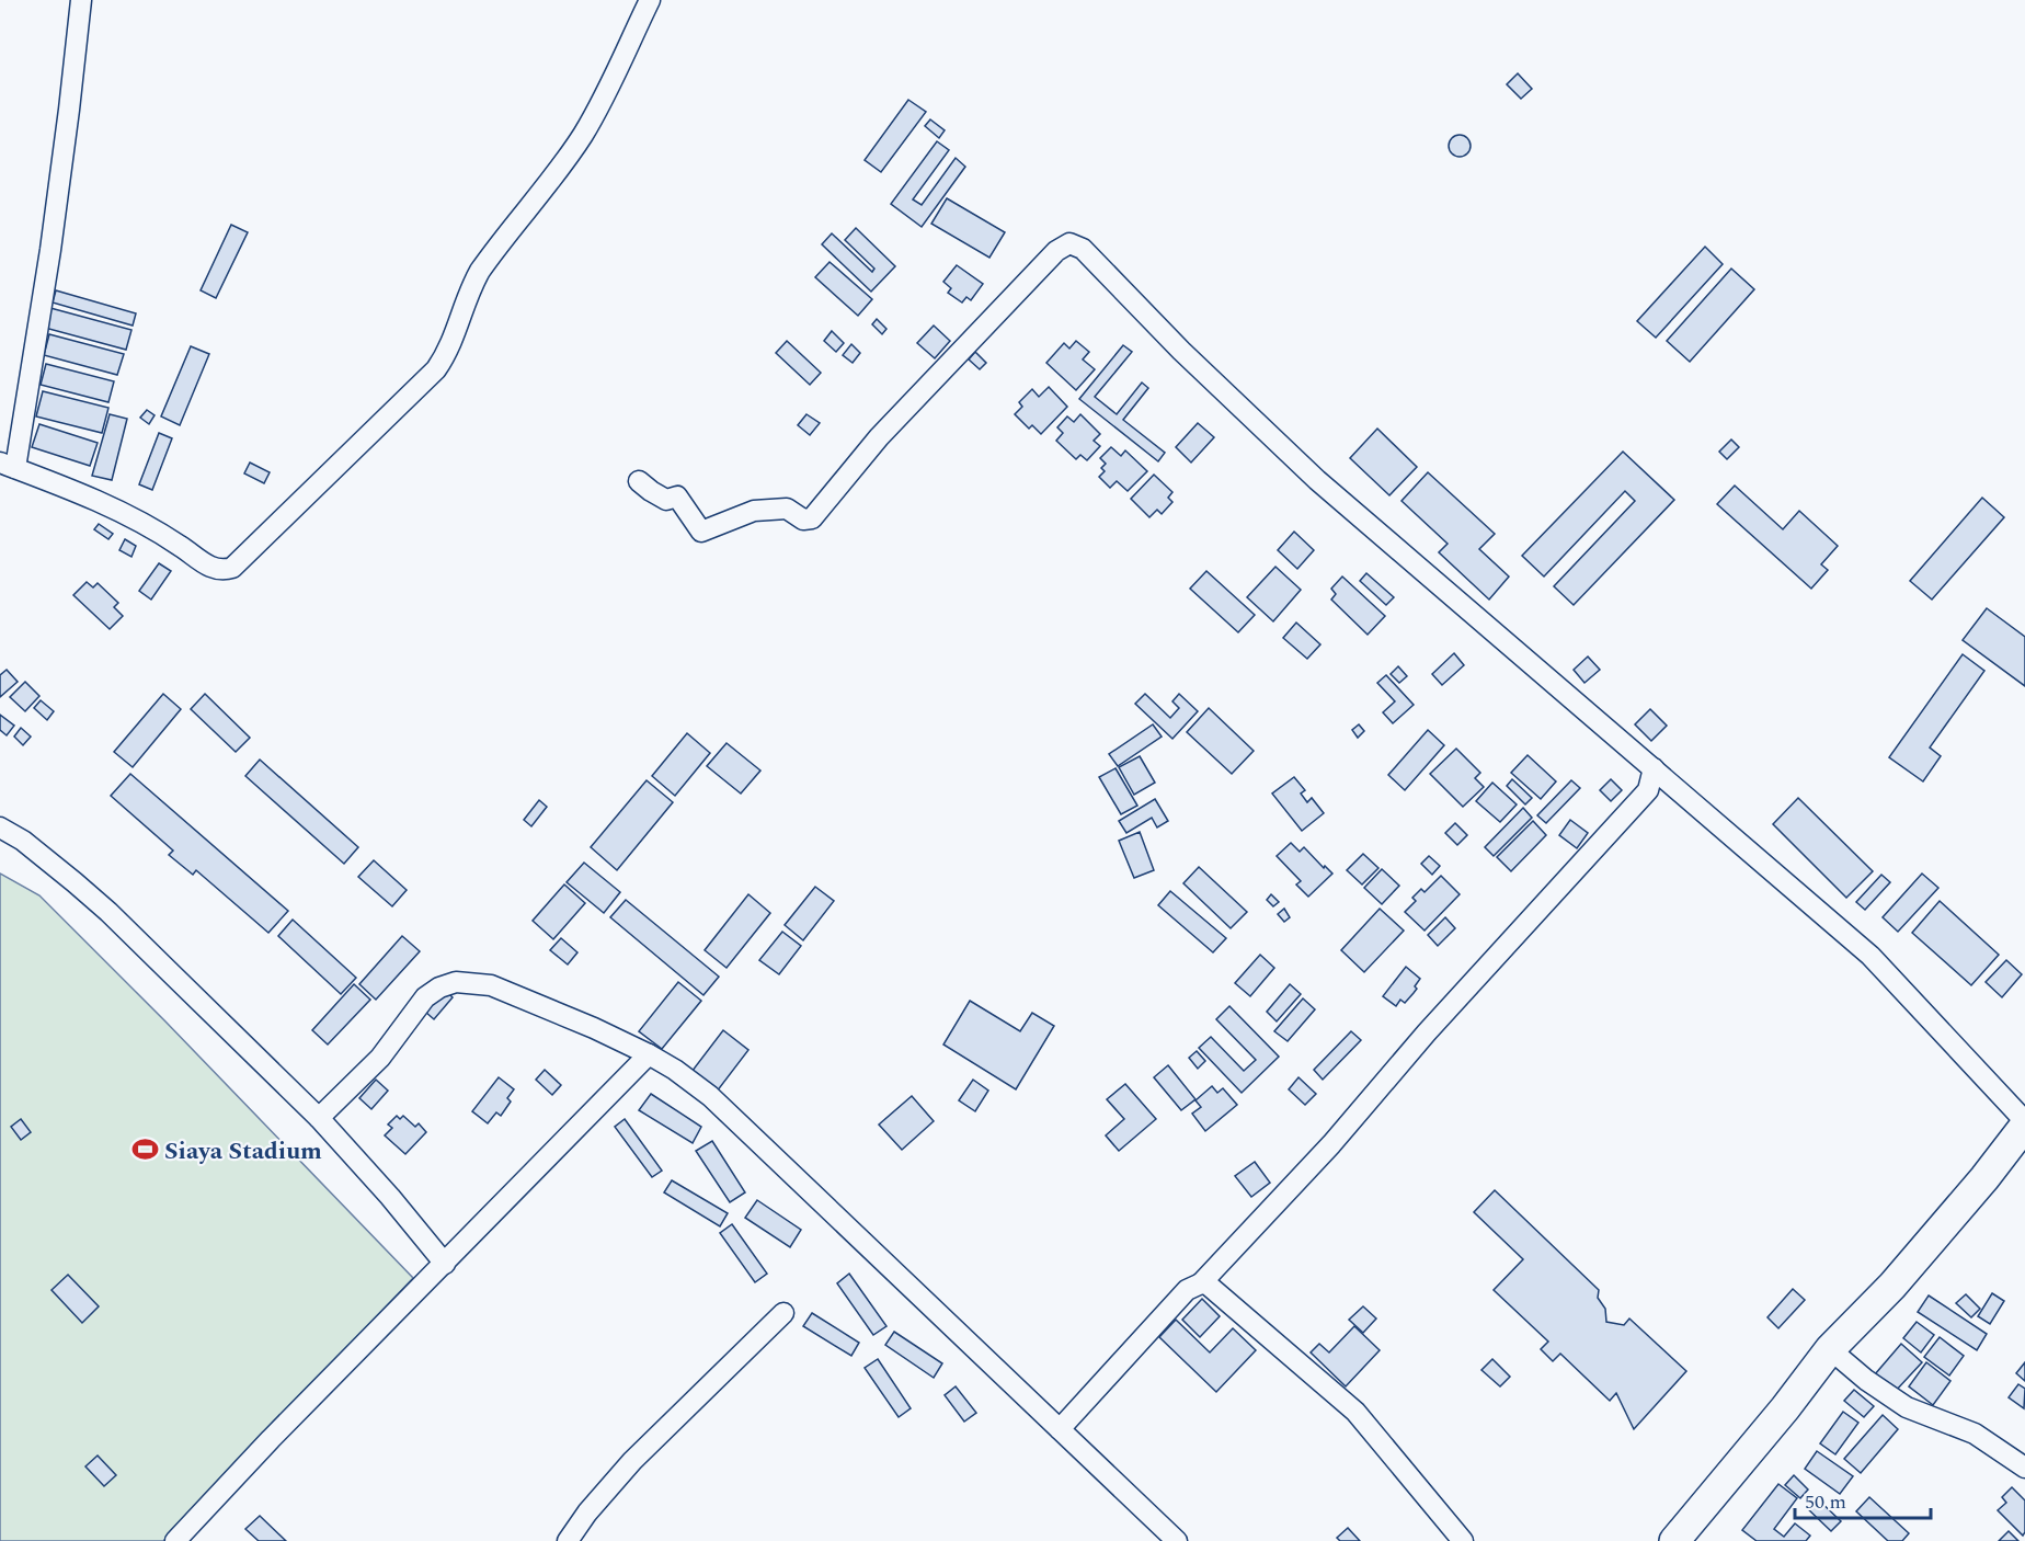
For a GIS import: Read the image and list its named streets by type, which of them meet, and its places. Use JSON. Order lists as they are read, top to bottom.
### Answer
{
  "places": {
    "sports": ["Siaya Stadium"]
  },
  "scale_bar": "50 m"
}
